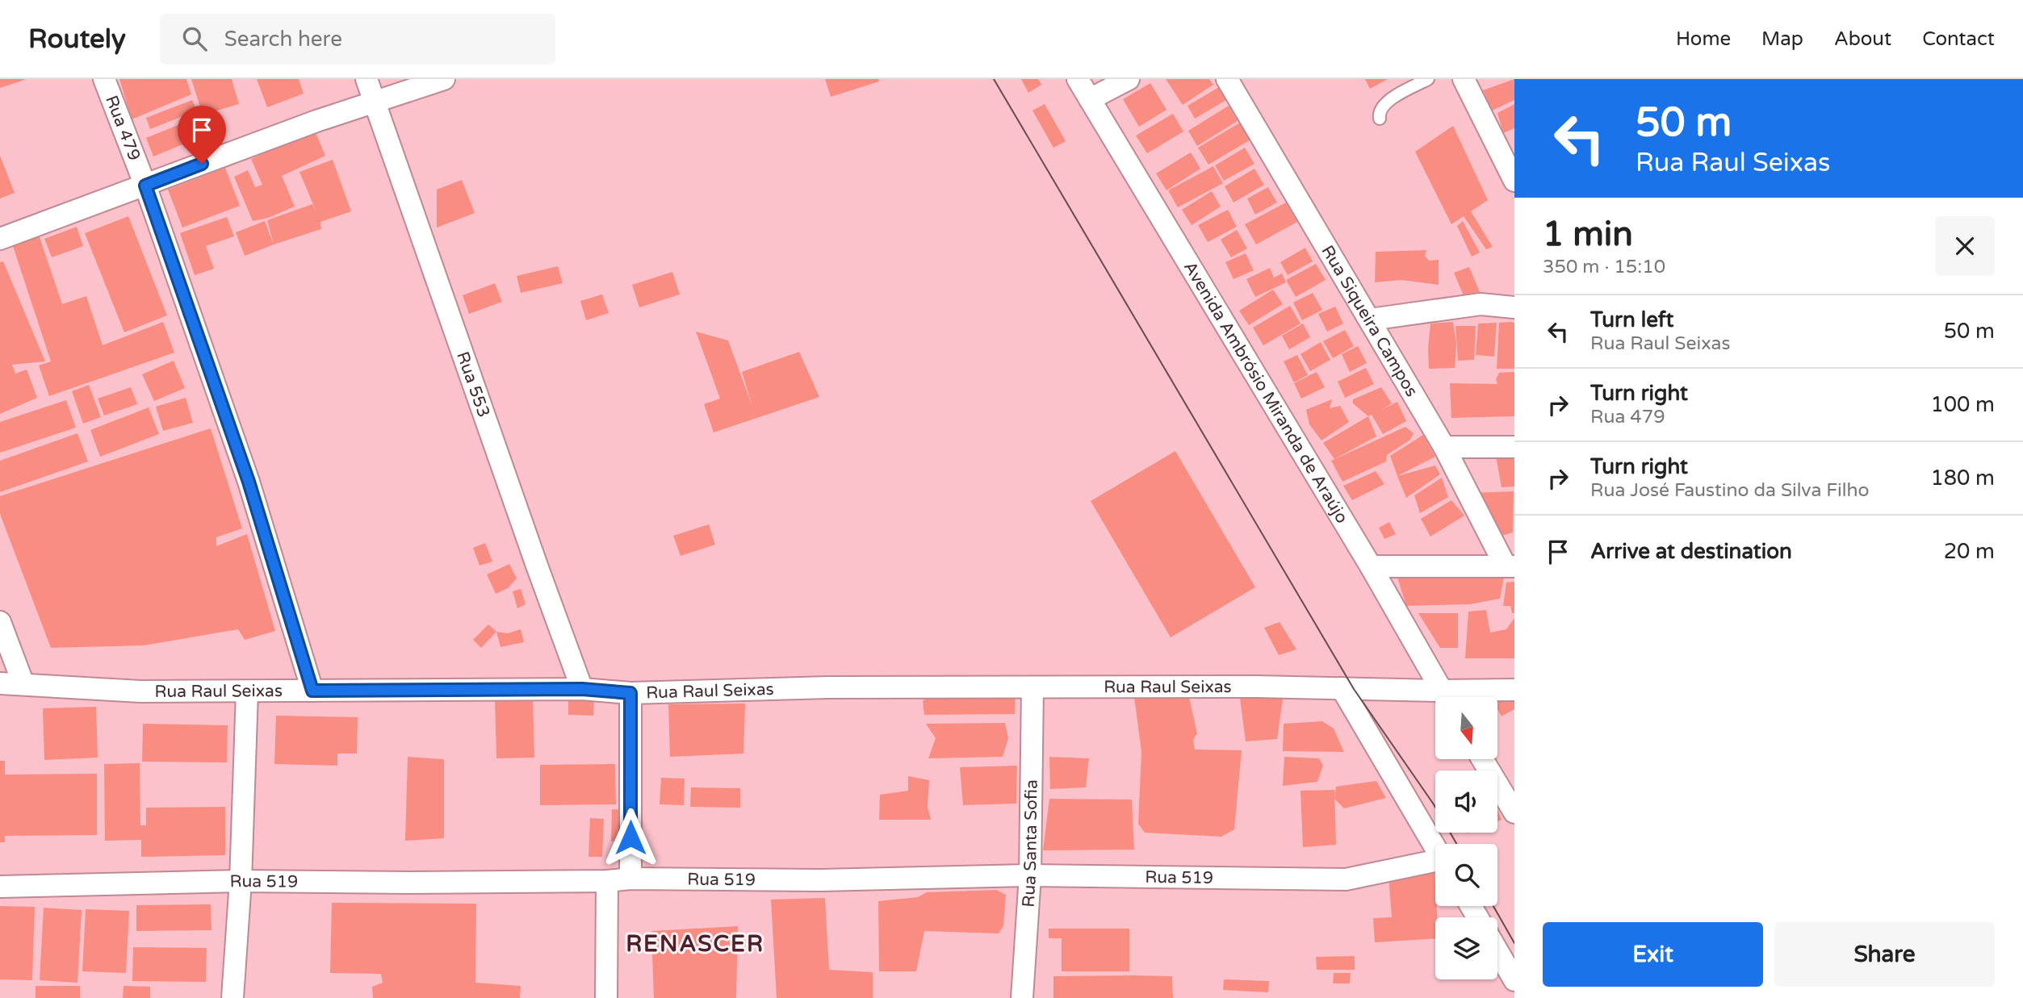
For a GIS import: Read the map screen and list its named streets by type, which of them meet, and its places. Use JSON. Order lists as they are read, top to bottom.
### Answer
{
  "streets": {
    "street": [
      "Rua 479",
      "Rua Siqueira Campos",
      "Rua 553",
      "Avenida Ambrósio Miranda de Araújo",
      "Rua Raul Seixas",
      "Rua Santa Sofia",
      "Rua 519"
    ]
  },
  "crossings": [
    ["Rua 479", "Rua Raul Seixas"],
    ["Rua 553", "Rua Raul Seixas"],
    ["Rua Raul Seixas", "Rua Santa Sofia"],
    ["Rua Santa Sofia", "Rua 519"]
  ],
  "districts": ["RENASCER"],
  "north": "bottom",
  "page": {
    "header": "Routely",
    "search": "Search here",
    "nav": [
      "Home",
      "Map",
      "About",
      "Contact"
    ],
    "turn": ["50 m", "Rua Raul Seixas"],
    "heading": ["1 min", "350 m · 15:10"],
    "list": [
      {
        "name": "Turn left",
        "note": "Rua Raul Seixas",
        "value": "50 m"
      },
      {
        "name": "Turn right",
        "note": "Rua 479",
        "value": "100 m"
      },
      {
        "name": "Turn right",
        "note": "Rua José Faustino da Silva Filho",
        "value": "180 m"
      },
      {
        "name": "Arrive at destination",
        "value": "20 m"
      }
    ],
    "buttons": ["Exit", "Share"]
  }
}
